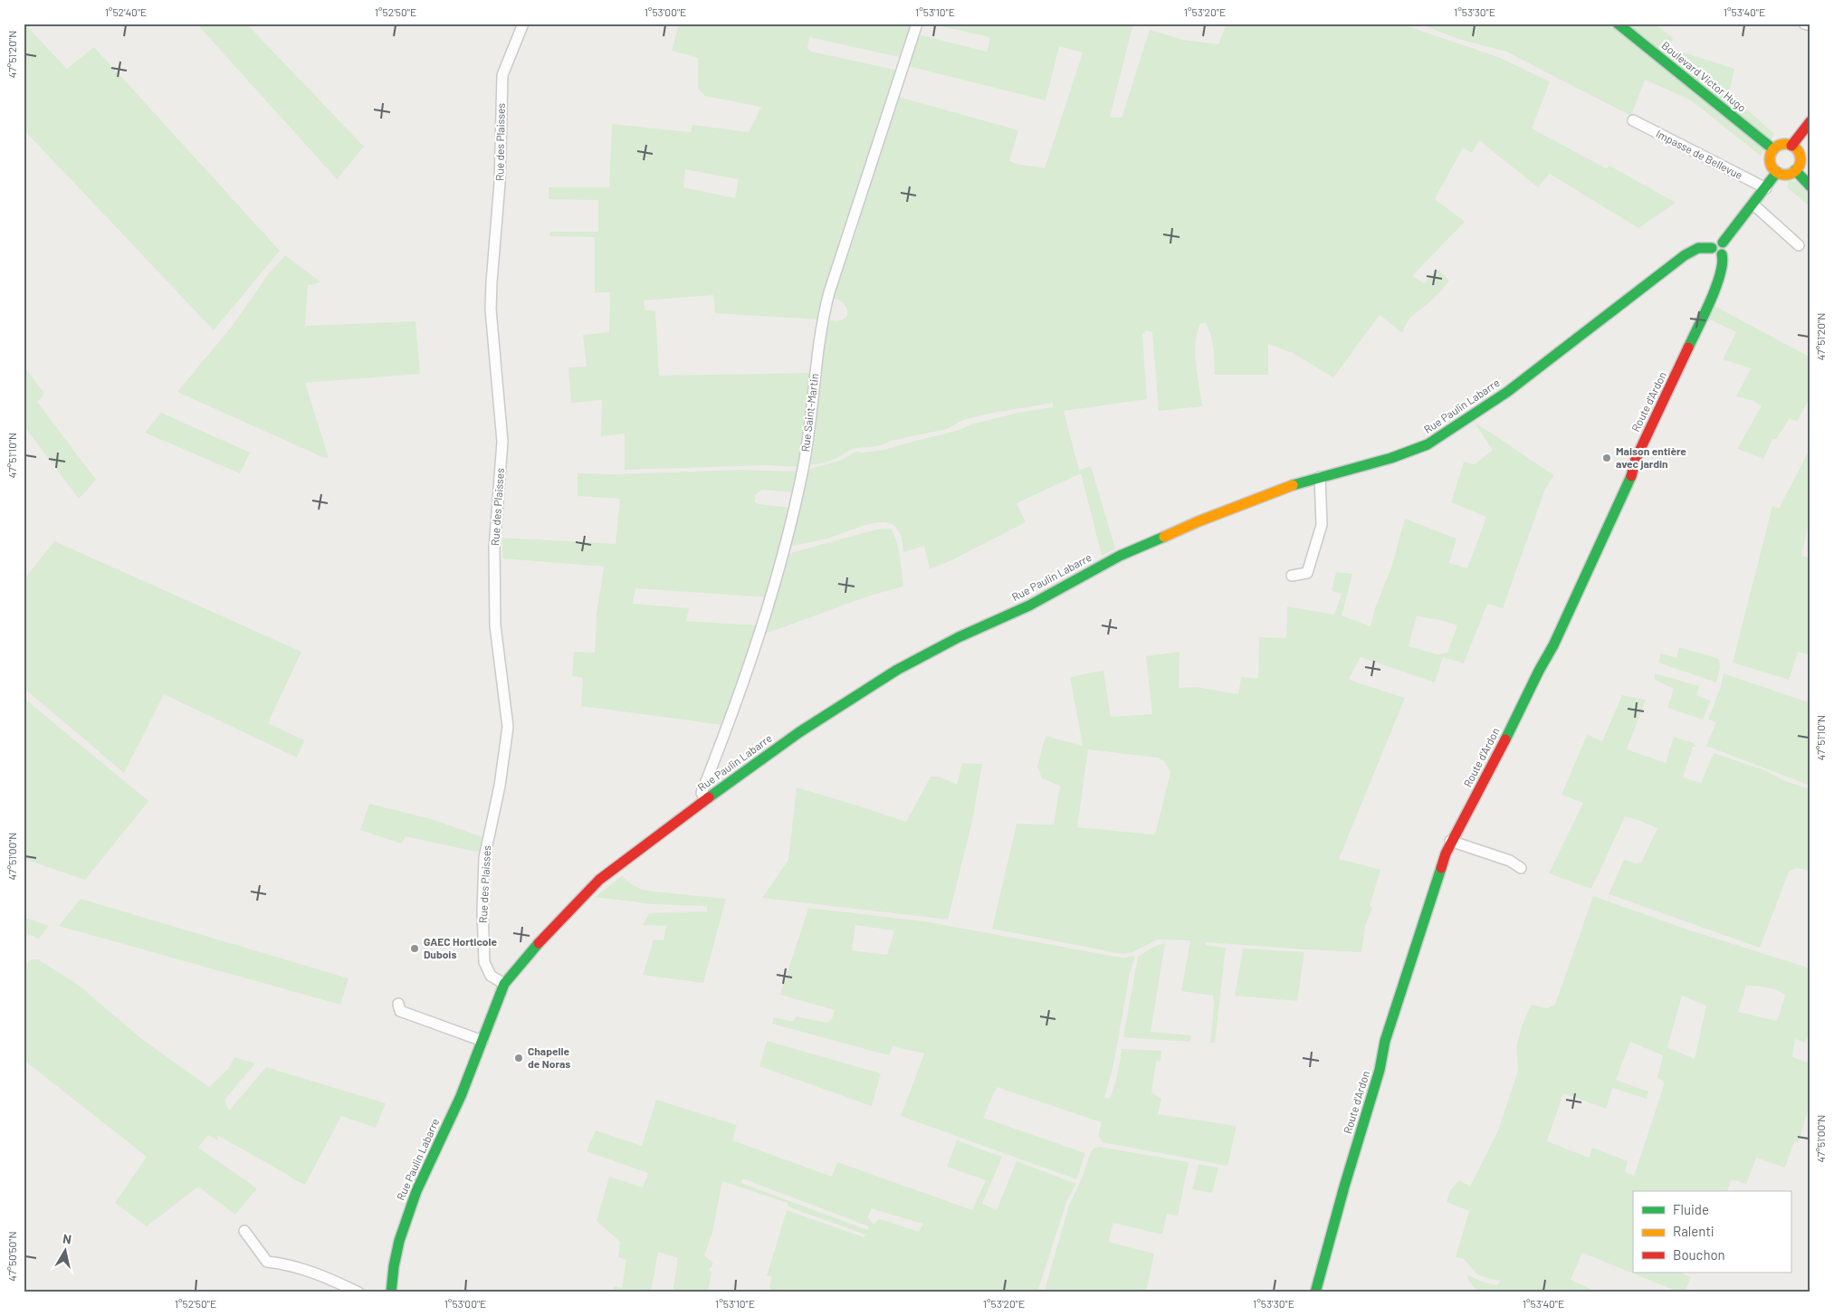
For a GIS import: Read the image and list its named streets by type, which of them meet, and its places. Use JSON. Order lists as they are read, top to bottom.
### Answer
{
  "streets": {
    "street": [
      "Boulevard Victor Hugo",
      "Rue des Plaisses",
      "Impasse de Bellevue",
      "Route d'Ardon",
      "Rue Paulin Labarre",
      "Rue Saint-Martin"
    ]
  },
  "crossings": [
    ["Rue des Plaisses", "Rue Paulin Labarre"],
    ["Route d'Ardon", "Rue Paulin Labarre"],
    ["Rue Paulin Labarre", "Rue Saint-Martin"]
  ],
  "places": ["Maison entière avec jardin", "GAEC Horticole Dubois", "Chapelle de Noras"],
  "legend": ["Fluide", "Ralenti", "Bouchon"],
  "north": "top",
  "coordinates": [
    "1°52'40\"E",
    "1°52'50\"E",
    "1°53'00\"E",
    "1°53'10\"E",
    "1°53'20\"E",
    "1°53'30\"E",
    "1°53'40\"E",
    "47°51'20\"N",
    "47°51'10\"N",
    "47°51'00\"N",
    "47°50'50\"N"
  ]
}
